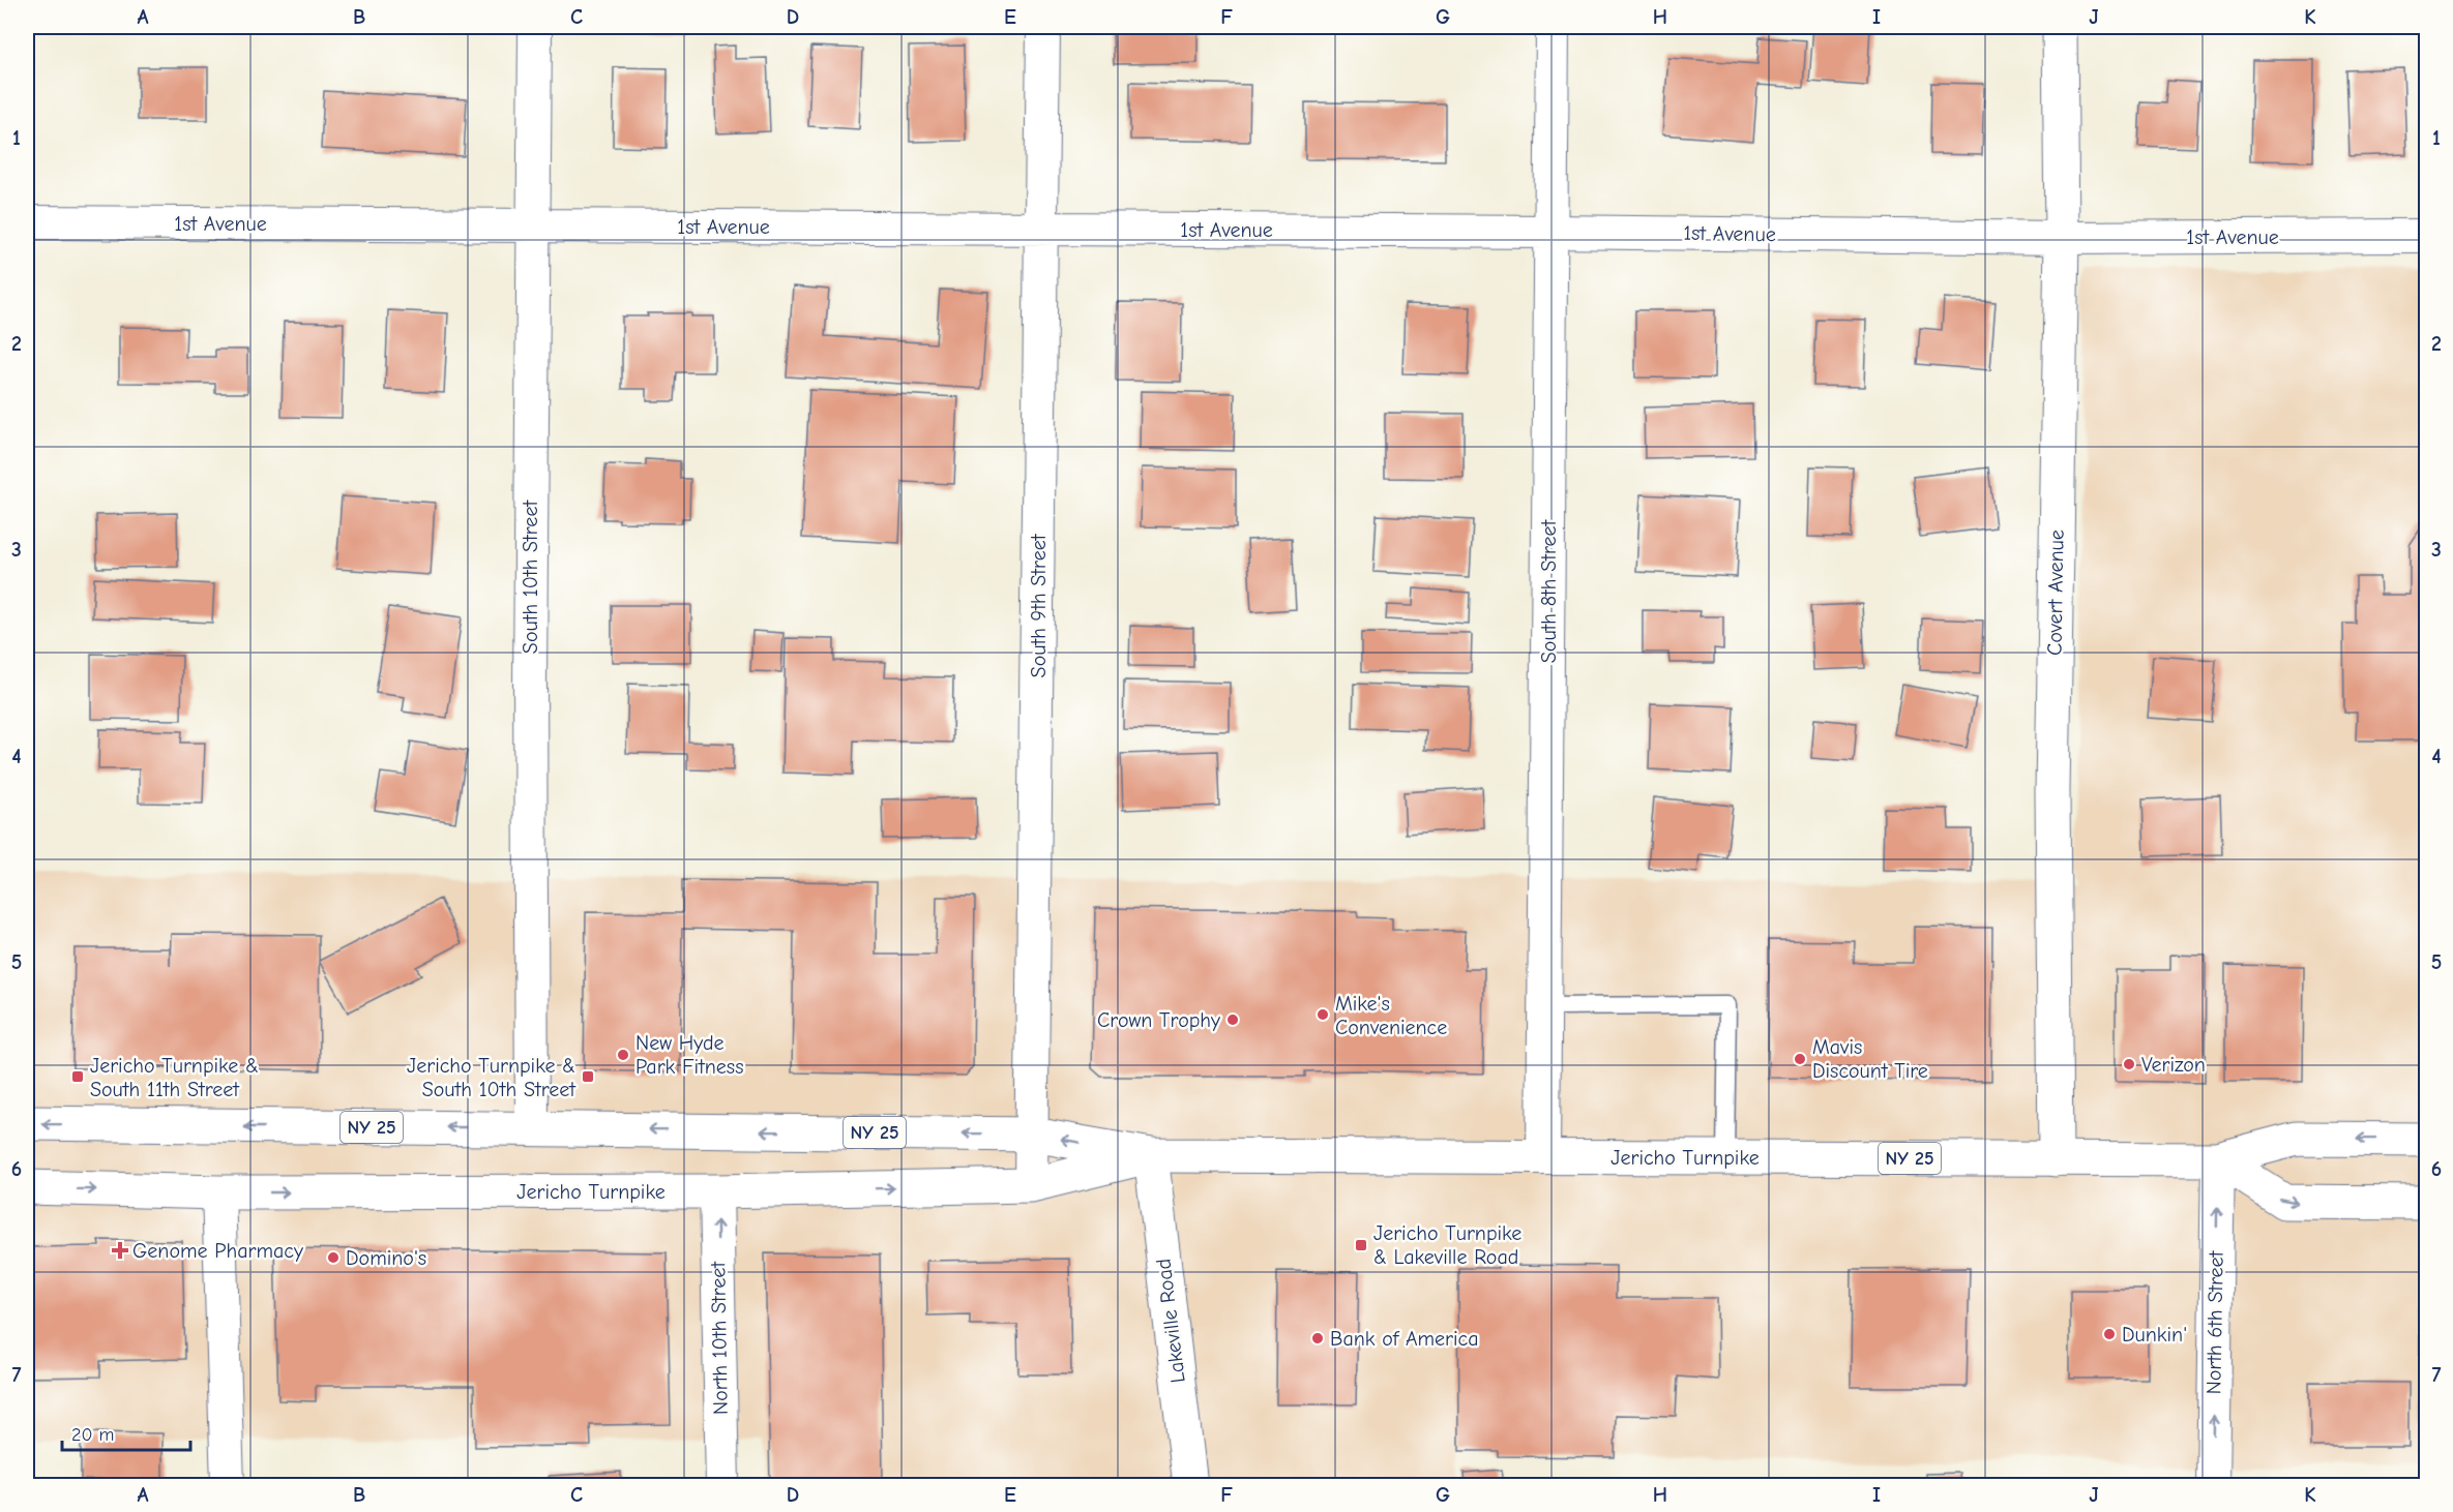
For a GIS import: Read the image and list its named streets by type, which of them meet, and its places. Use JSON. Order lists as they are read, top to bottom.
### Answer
{
  "streets": {
    "main road": [
      "Covert Avenue",
      "NY 25",
      "Jericho Turnpike",
      "Lakeville Road"
    ],
    "street": [
      "1st Avenue",
      "South 10th Street",
      "South 8th Street",
      "South 9th Street",
      "North 6th Street",
      "North 10th Street"
    ]
  },
  "crossings": [
    ["1st Avenue", "South 10th Street"],
    ["1st Avenue", "South 8th Street"],
    ["1st Avenue", "Covert Avenue"],
    ["1st Avenue", "South 9th Street"],
    ["South 10th Street", "Jericho Turnpike"],
    ["South 8th Street", "Jericho Turnpike"],
    ["Covert Avenue", "Jericho Turnpike"],
    ["South 9th Street", "Jericho Turnpike"],
    ["Jericho Turnpike", "Lakeville Road"],
    ["Jericho Turnpike", "North 6th Street"],
    ["Jericho Turnpike", "North 10th Street"]
  ],
  "one_way": ["North 6th Street", "North 10th Street"],
  "places": {
    "other": [
      "Mike's Convenience",
      "Crown Trophy",
      "New Hyde Park Fitness",
      "Mavis Discount Tire",
      "Verizon",
      "Domino's",
      "Dunkin'",
      "Bank of America"
    ],
    "transit": ["Jericho Turnpike & South 11th Street", "Jericho Turnpike & South 10th Street", "Jericho Turnpike & Lakeville Road"],
    "health": ["Genome Pharmacy"]
  },
  "scale_bar": "20 m",
  "grid": {
    "columns": [
      "A",
      "B",
      "C",
      "D",
      "E",
      "F",
      "G",
      "H",
      "I",
      "J",
      "K"
    ],
    "rows": [
      "1",
      "2",
      "3",
      "4",
      "5",
      "6",
      "7"
    ]
  }
}
